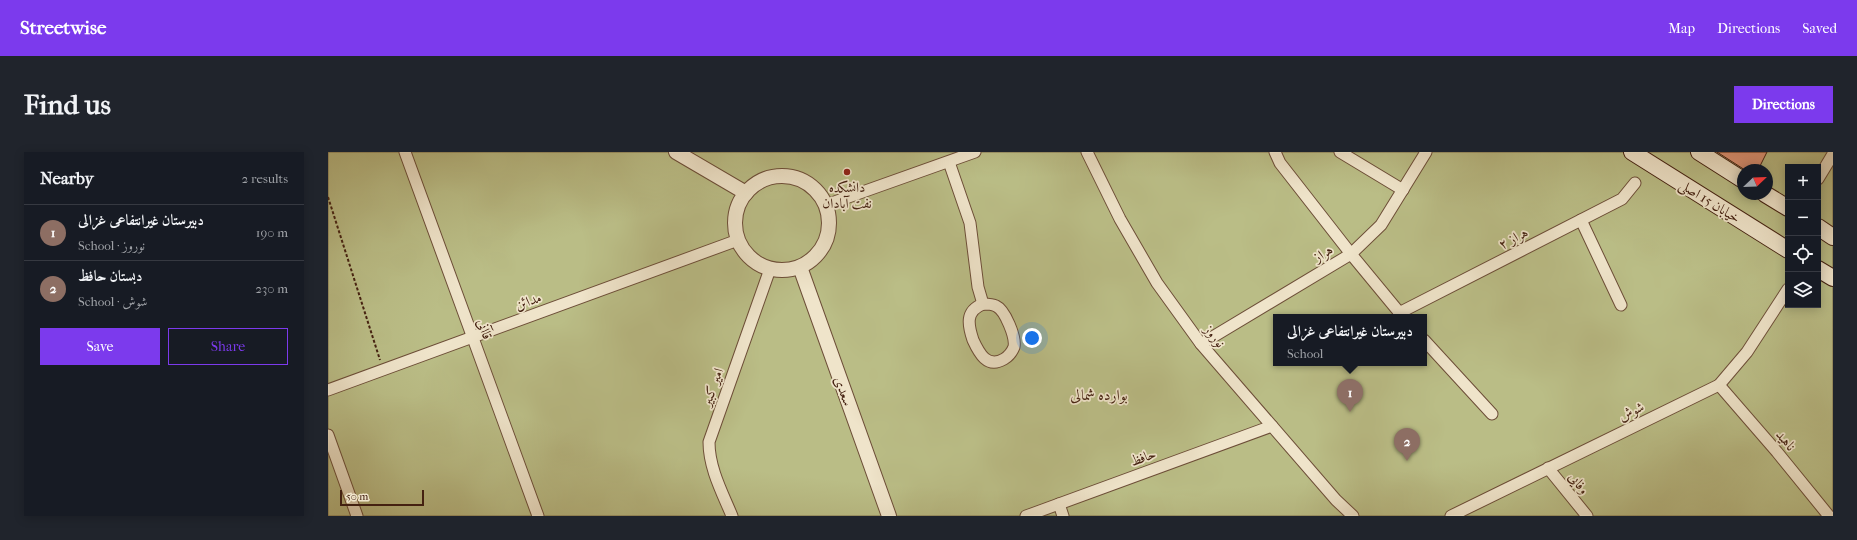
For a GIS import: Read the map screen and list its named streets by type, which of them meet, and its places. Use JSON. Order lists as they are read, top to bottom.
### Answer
{
  "streets": {
    "main road": ["خیابان 15 اصلی"],
    "street": [
      "هراز ۲",
      "هراز",
      "مدائن",
      "قاآنی",
      "نوروز",
      "امیر کبیر",
      "سعدی",
      "شوش",
      "ناهید",
      "حافظ",
      "وفایی"
    ]
  },
  "crossings": [
    ["هراز", "نوروز"],
    ["مدائن", "قاآنی"],
    ["مدائن", "امیر کبیر"],
    ["مدائن", "سعدی"],
    ["نوروز", "حافظ"],
    ["امیر کبیر", "سعدی"],
    ["شوش", "ناهید"],
    ["شوش", "وفایی"]
  ],
  "districts": ["بوارده شمالی"],
  "places": ["دانشکده نفت آبادان"],
  "scale_bar": "50 m",
  "north": "top right",
  "page": {
    "header": "Streetwise",
    "nav": ["Map", "Directions", "Saved"],
    "buttons": [
      "Directions",
      ["Save", "Share"]
    ],
    "title": "Find us",
    "heading": ["Nearby", "2 results"],
    "map_buttons": ["+", "−"],
    "list": [
      {
        "mark": "1",
        "name": "دبیرستان غیرانتفاعی غزالی",
        "note": "School · نوروز",
        "value": "190 m"
      },
      {
        "mark": "2",
        "name": "دبستان حافظ",
        "note": "School · شوش",
        "value": "230 m"
      }
    ],
    "popup": ["دبیرستان غیرانتفاعی غزالی", "School"],
    "pins": ["1", "2"],
    "scale": "50 m"
  }
}
